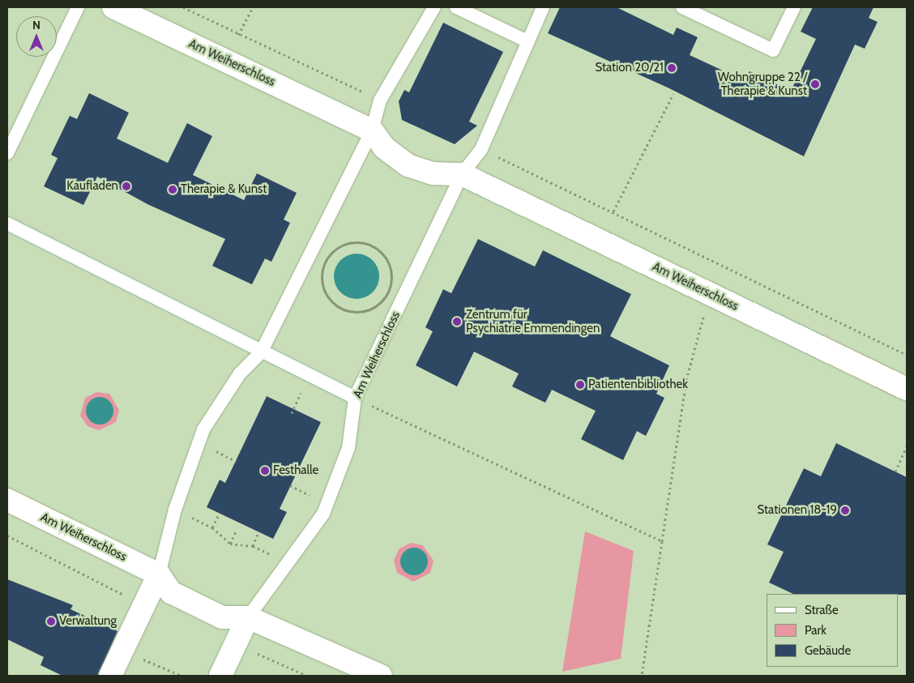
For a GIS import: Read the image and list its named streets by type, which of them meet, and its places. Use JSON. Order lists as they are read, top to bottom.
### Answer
{
  "streets": {
    "street": ["Am Weiherschloss"]
  },
  "places": [
    "Station 20/21",
    "Wohngruppe 22 / Therapie & Kunst",
    "Kaufladen",
    "Therapie & Kunst",
    "Zentrum für Psychiatrie Emmendingen",
    "Patientenbibliothek",
    "Festhalle",
    "Stationen 18-19",
    "Verwaltung"
  ],
  "legend": ["Straße", "Park", "Gebäude"],
  "north": "top"
}
